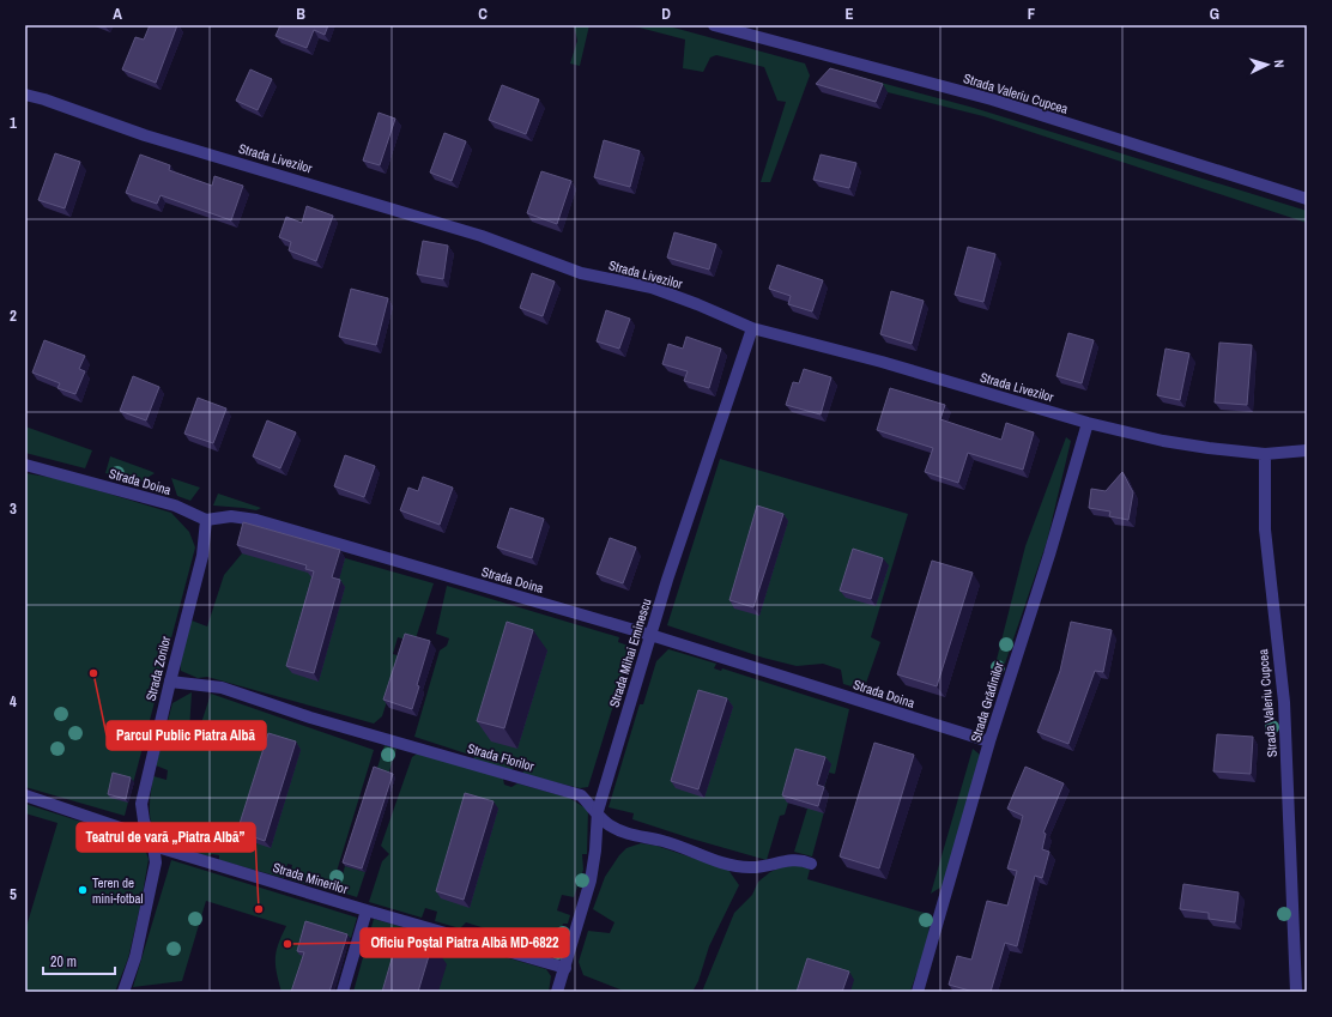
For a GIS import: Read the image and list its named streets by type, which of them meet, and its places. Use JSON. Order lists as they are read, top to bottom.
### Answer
{
  "streets": {
    "street": [
      "Strada Valeriu Cupcea",
      "Strada Livezilor",
      "Strada Doina",
      "Strada Mihai Eminescu",
      "Strada Zorilor",
      "Strada Grădinilor",
      "Strada Florilor",
      "Strada Minerilor"
    ]
  },
  "crossings": [
    ["Strada Valeriu Cupcea", "Strada Livezilor"],
    ["Strada Livezilor", "Strada Mihai Eminescu"],
    ["Strada Livezilor", "Strada Grădinilor"],
    ["Strada Doina", "Strada Mihai Eminescu"],
    ["Strada Doina", "Strada Zorilor"],
    ["Strada Doina", "Strada Grădinilor"],
    ["Strada Mihai Eminescu", "Strada Florilor"],
    ["Strada Mihai Eminescu", "Strada Minerilor"],
    ["Strada Zorilor", "Strada Florilor"],
    ["Strada Zorilor", "Strada Minerilor"]
  ],
  "places": [
    "Parcul Public Piatra Albă",
    "Teren de mini-fotbal",
    "Teatrul de vară „Piatra Albă”",
    "Oficiu Poștal Piatra Albă MD-6822"
  ],
  "scale_bar": "20 m",
  "north": "right",
  "grid": {
    "columns": [
      "A",
      "B",
      "C",
      "D",
      "E",
      "F",
      "G"
    ],
    "rows": [
      "1",
      "2",
      "3",
      "4",
      "5"
    ]
  }
}
